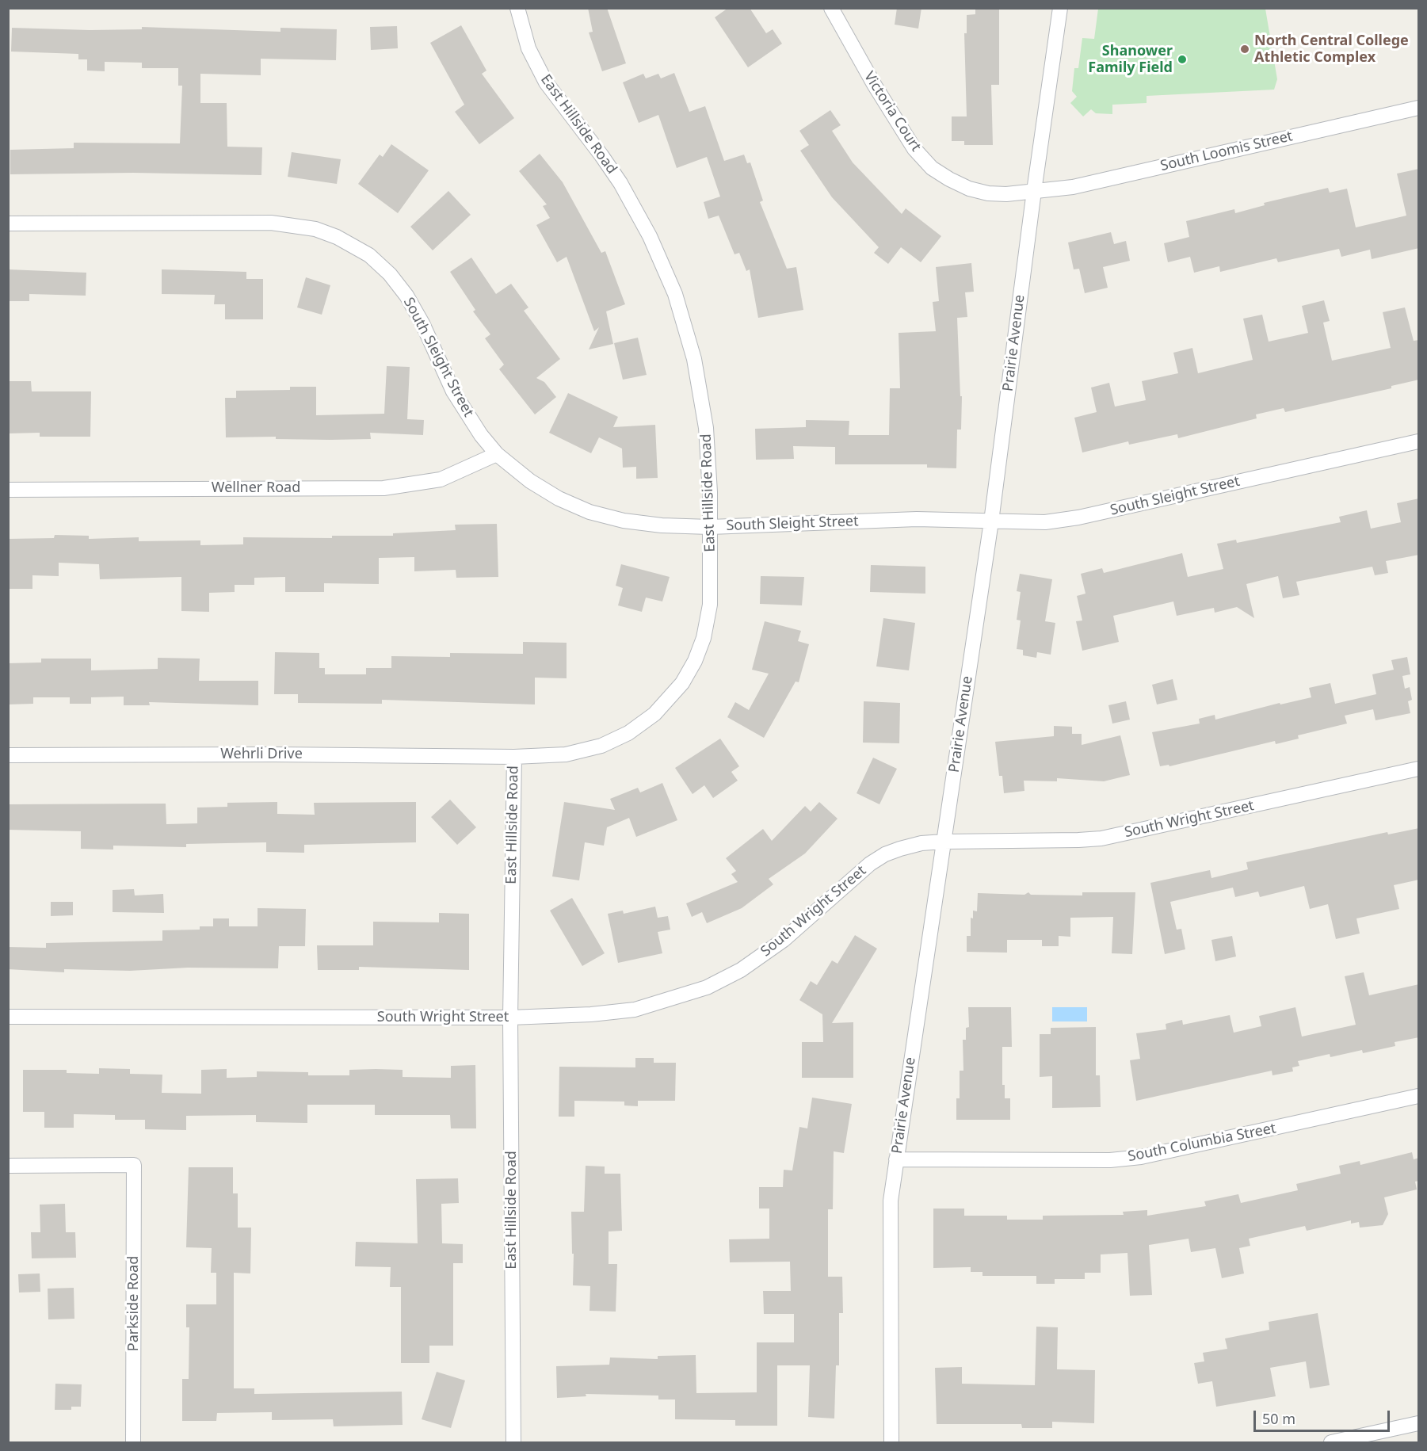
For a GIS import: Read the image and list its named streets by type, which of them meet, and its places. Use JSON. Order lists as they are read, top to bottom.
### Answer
{
  "streets": {
    "street": [
      "Victoria Court",
      "East Hillside Road",
      "South Loomis Street",
      "Prairie Avenue",
      "South Sleight Street",
      "Wellner Road",
      "Wehrli Drive",
      "South Wright Street",
      "South Columbia Street",
      "Parkside Road"
    ]
  },
  "crossings": [
    ["Victoria Court", "South Loomis Street"],
    ["Victoria Court", "Prairie Avenue"],
    ["East Hillside Road", "South Sleight Street"],
    ["East Hillside Road", "Wehrli Drive"],
    ["East Hillside Road", "South Wright Street"],
    ["South Loomis Street", "Prairie Avenue"],
    ["Prairie Avenue", "South Sleight Street"],
    ["Prairie Avenue", "South Wright Street"],
    ["Prairie Avenue", "South Columbia Street"],
    ["South Sleight Street", "Wellner Road"]
  ],
  "places": ["North Central College Athletic Complex", "Shanower Family Field"],
  "scale_bar": "50 m"
}
